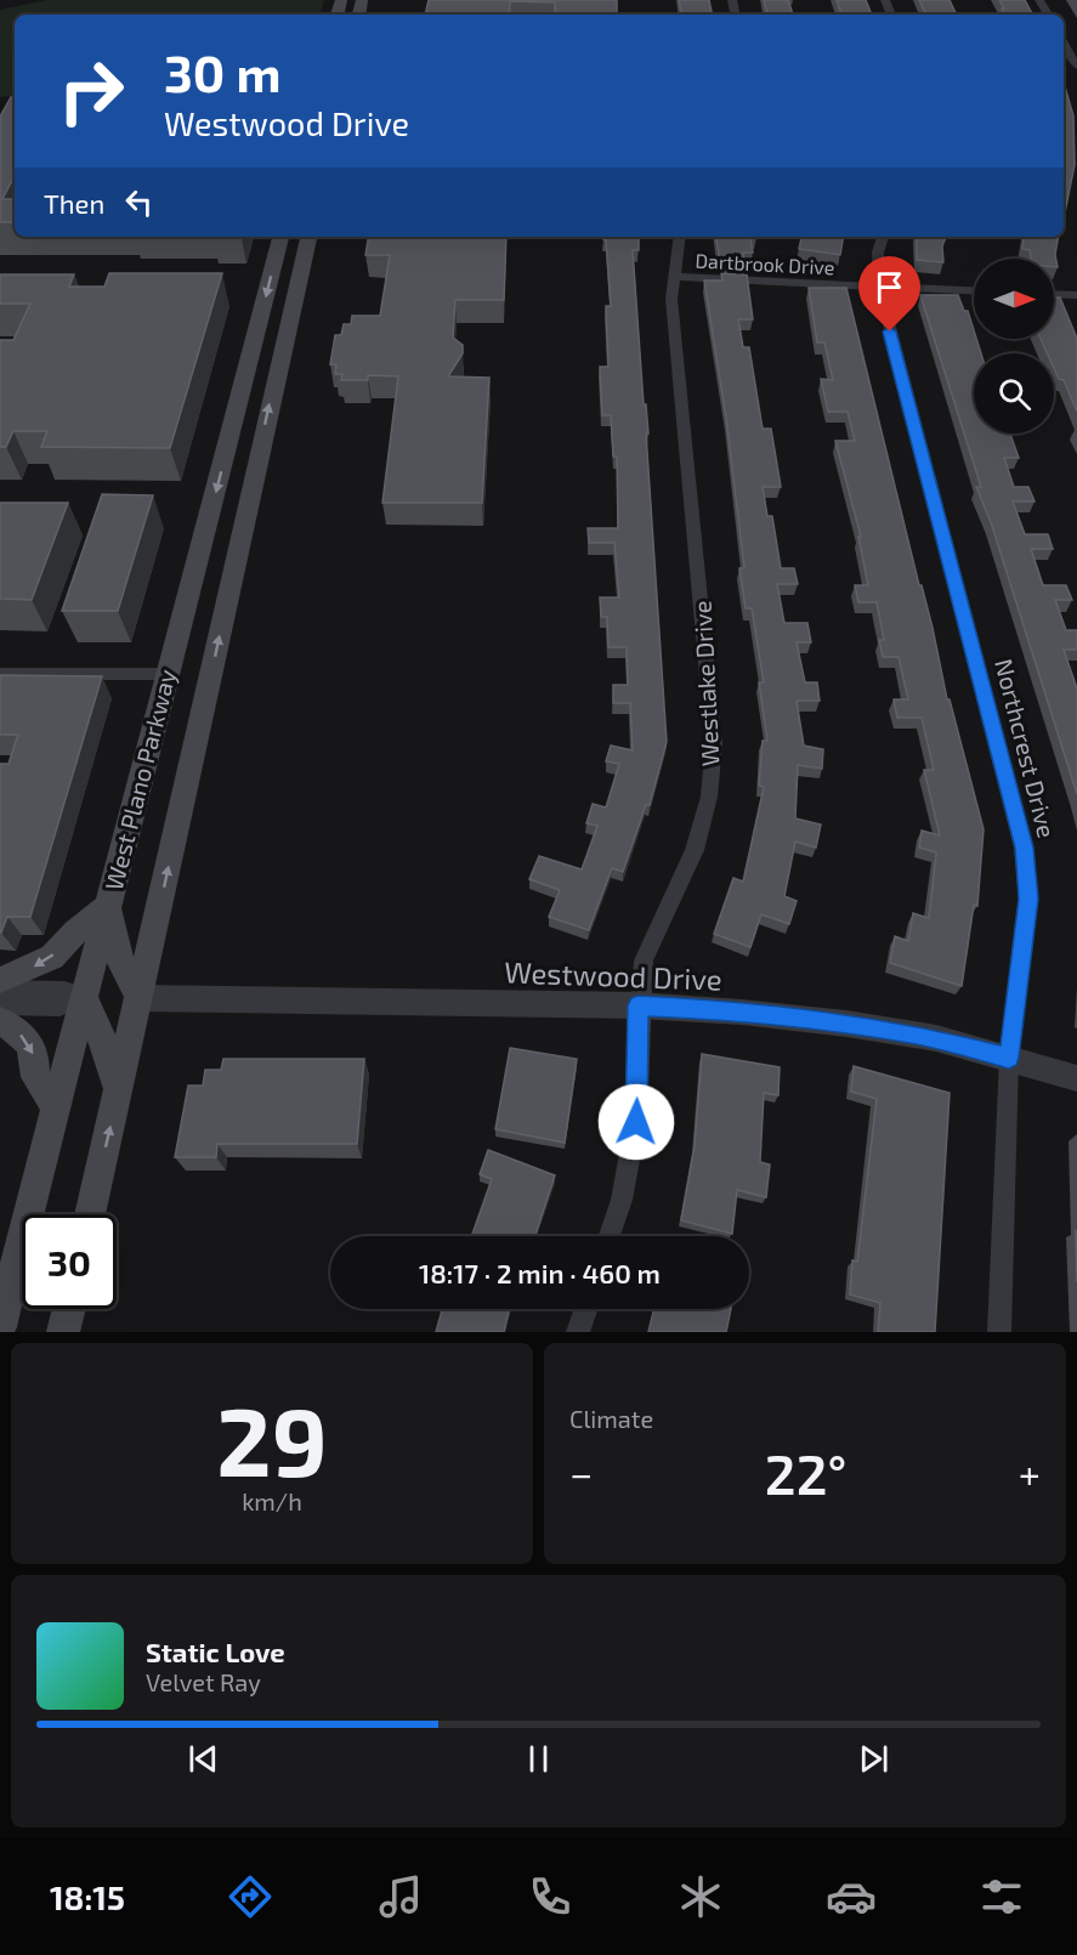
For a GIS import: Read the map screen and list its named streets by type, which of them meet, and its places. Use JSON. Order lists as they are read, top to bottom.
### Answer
{
  "streets": {
    "main road": ["West Plano Parkway"],
    "street": [
      "Dartbrook Drive",
      "Westlake Drive",
      "Northcrest Drive",
      "Westwood Drive"
    ]
  },
  "crossings": [
    ["Dartbrook Drive", "Westlake Drive"],
    ["Dartbrook Drive", "Northcrest Drive"],
    ["Westlake Drive", "Westwood Drive"],
    ["Northcrest Drive", "Westwood Drive"],
    ["West Plano Parkway", "Westwood Drive"]
  ],
  "north": "right",
  "page": {
    "turn": ["30 m", "Westwood Drive"],
    "then": "Then",
    "limit": "30",
    "trip": "18:17 · 2 min · 460 m",
    "tile": [
      ["29", "km/h"],
      "Climate"
    ],
    "heat": ["−", "22°", "+"],
    "song": ["Static Love", "Velvet Ray"],
    "tabs": "18:15"
  }
}
